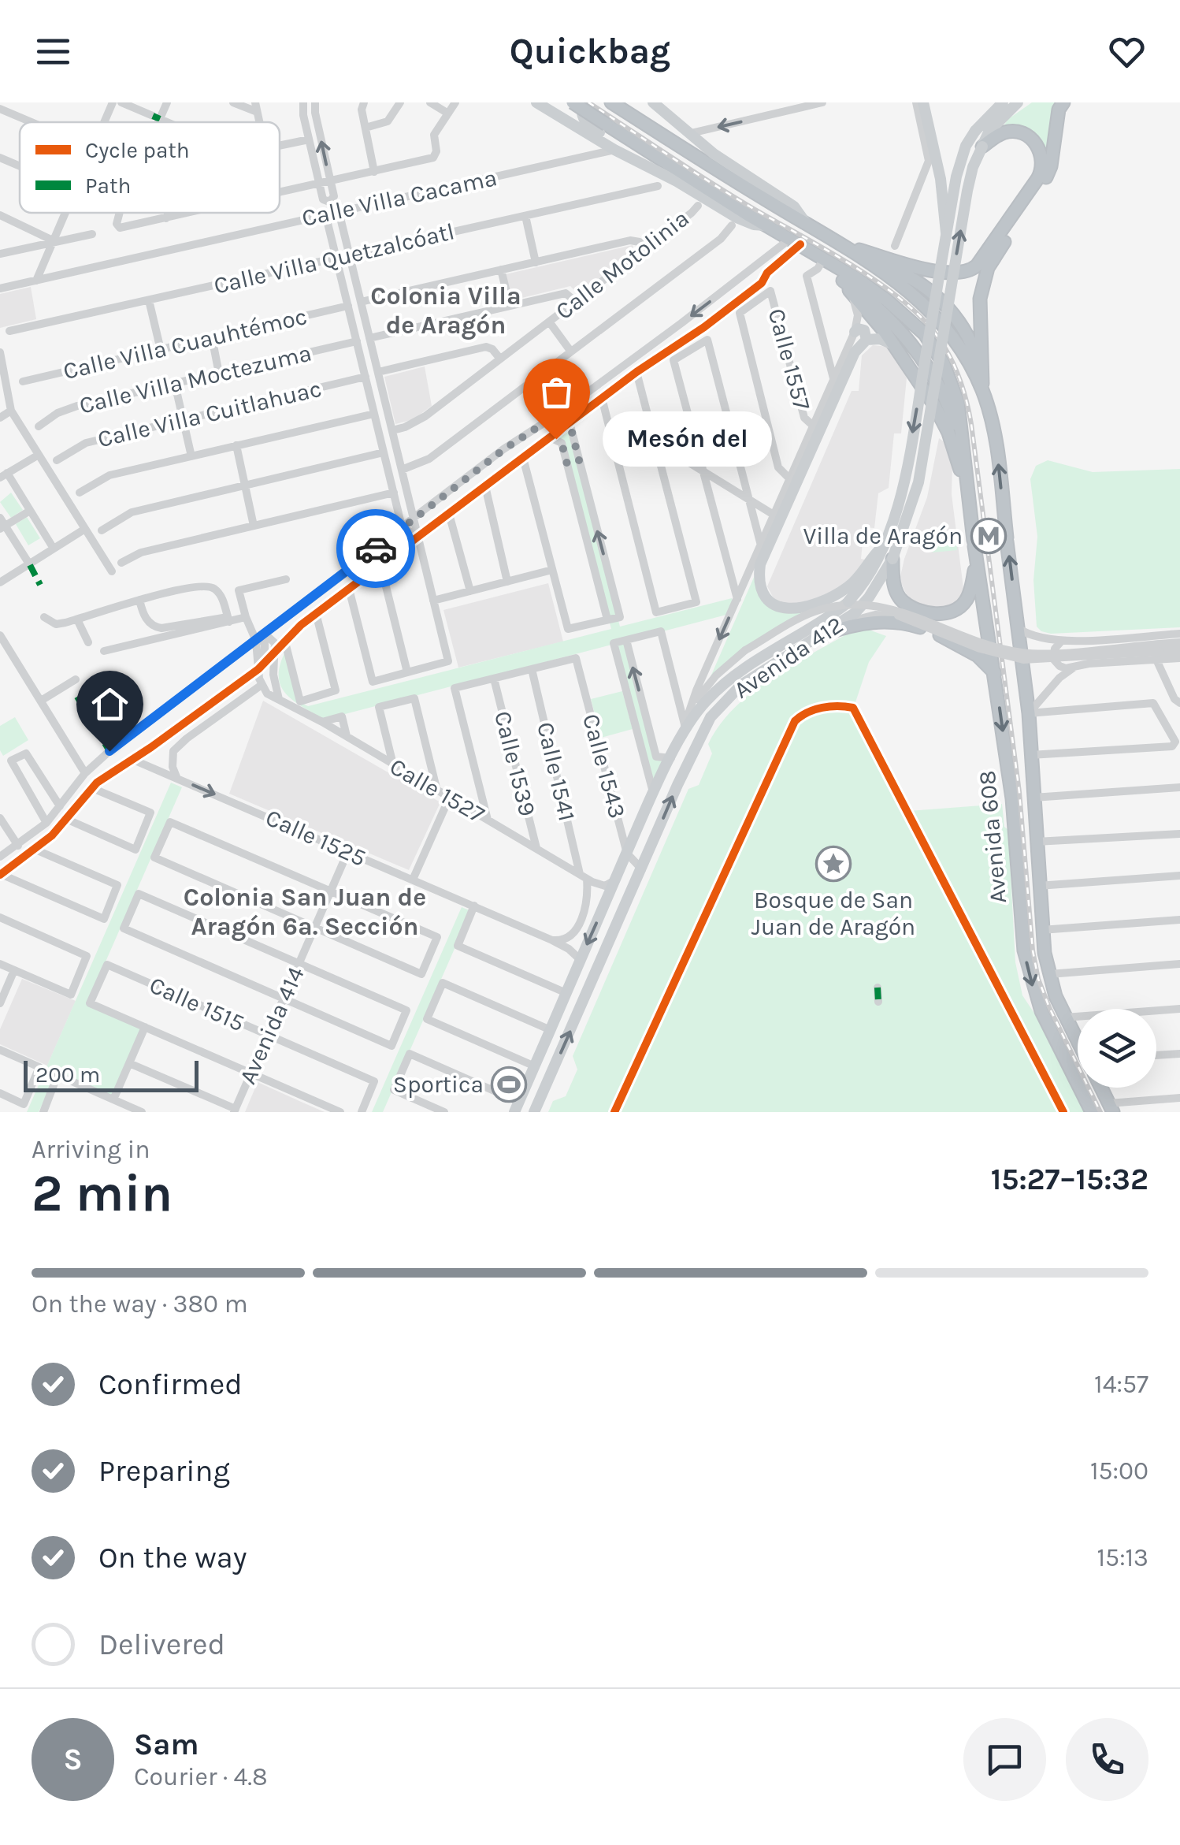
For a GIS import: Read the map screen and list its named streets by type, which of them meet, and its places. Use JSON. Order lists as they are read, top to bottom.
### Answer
{
  "streets": {
    "highway": ["Avenida 608"],
    "main road": ["Avenida 412"],
    "street": [
      "Calle Villa Cacama",
      "Calle Villa Quetzalcóatl",
      "Calle Motolinia",
      "Calle Villa Cuauhtémoc",
      "Calle 1557",
      "Calle Villa Moctezuma",
      "Calle Villa Cuitlahuac",
      "Calle 1539",
      "Calle 1543",
      "Calle 1541",
      "Calle 1527",
      "Calle 1525",
      "Calle 1515",
      "Avenida 414"
    ]
  },
  "crossings": [
    ["Calle 1557", "Avenida 412"],
    ["Avenida 412", "Calle 1543"],
    ["Avenida 412", "Calle 1527"],
    ["Avenida 412", "Calle 1525"],
    ["Calle 1539", "Calle 1527"],
    ["Calle 1543", "Calle 1541"],
    ["Calle 1541", "Calle 1527"],
    ["Calle 1525", "Avenida 414"],
    ["Calle 1515", "Avenida 414"]
  ],
  "one_way": ["Calle 1525"],
  "districts": ["Colonia Villa de Aragón", "Colonia San Juan de Aragón 6a. Sección"],
  "places": {
    "other": ["Mesón del"],
    "metro station": ["Villa de Aragón"],
    "place": ["Bosque de San Juan de Aragón"],
    "sports": ["Sportica"]
  },
  "legend": ["Cycle path", "Path"],
  "scale_bar": "200 m",
  "page": {
    "header": "Quickbag",
    "bubble": "Mesón del",
    "scale": "200 m",
    "heading": ["2 min", "Arriving in", "15:27–15:32"],
    "panel": ["Sam", "Courier · 4.8"],
    "bar": "On the way · 380 m",
    "list": [
      ["Confirmed", "14:57"],
      ["Preparing", "15:00"],
      ["On the way", "15:13"],
      "Delivered"
    ],
    "round": "S"
  }
}
